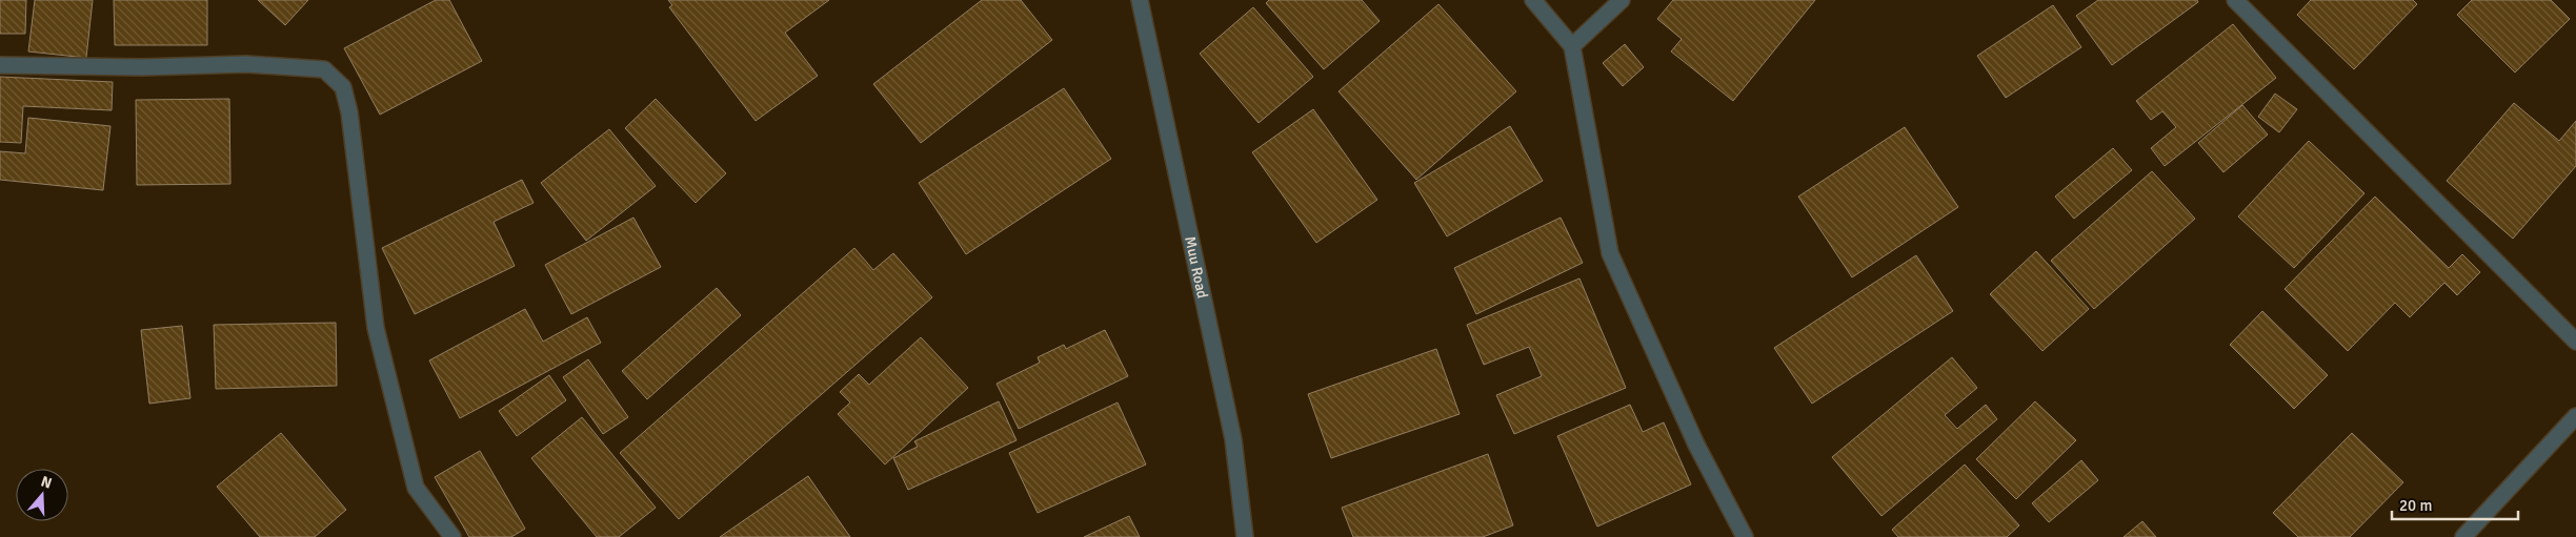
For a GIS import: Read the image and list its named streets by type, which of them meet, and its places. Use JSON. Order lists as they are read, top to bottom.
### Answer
{
  "streets": {
    "street": ["Muu Road"]
  },
  "scale_bar": "20 m",
  "north": "top"
}
